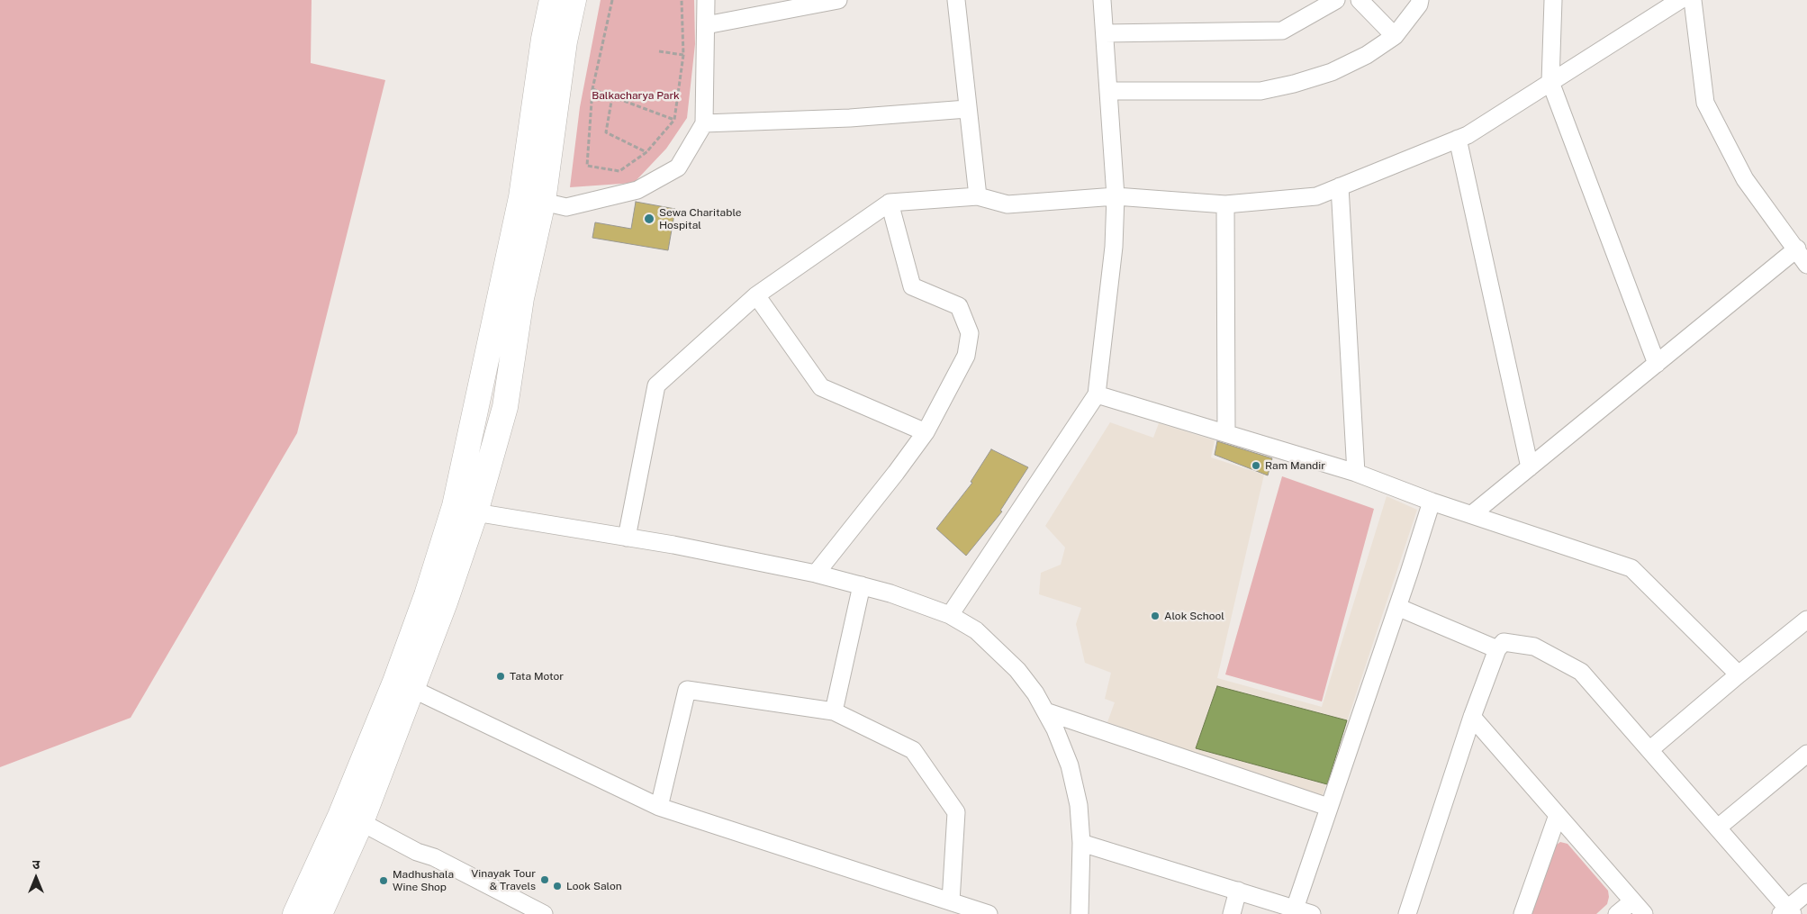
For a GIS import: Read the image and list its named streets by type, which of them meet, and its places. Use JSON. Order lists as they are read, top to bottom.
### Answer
{
  "parks": ["Balkacharya Park"],
  "places": [
    "Sewa Charitable Hospital",
    "Ram Mandir",
    "Alok School",
    "Tata Motor",
    "Vinayak Tour & Travels",
    "Madhushala Wine Shop",
    "Look Salon"
  ],
  "north": "top"
}
